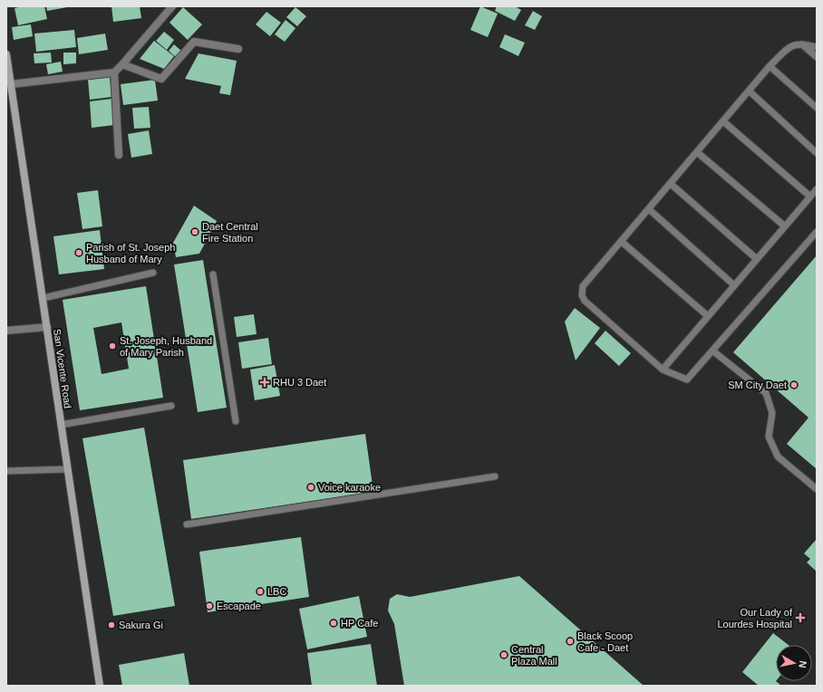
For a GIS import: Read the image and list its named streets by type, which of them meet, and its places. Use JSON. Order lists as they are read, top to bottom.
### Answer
{
  "streets": {
    "main road": ["San Vicente Road"]
  },
  "places": {
    "other": [
      "Daet Central Fire Station",
      "Parish of St. Joseph Husband of Mary",
      "St. Joseph, Husband of Mary Parish",
      "SM City Daet",
      "Voice karaoke",
      "LBC",
      "Escapade",
      "HP Cafe",
      "Sakura Gi",
      "Black Scoop Cafe - Daet",
      "Central Plaza Mall"
    ],
    "health": ["RHU 3 Daet", "Our Lady of Lourdes Hospital"]
  },
  "north": "right"
}
